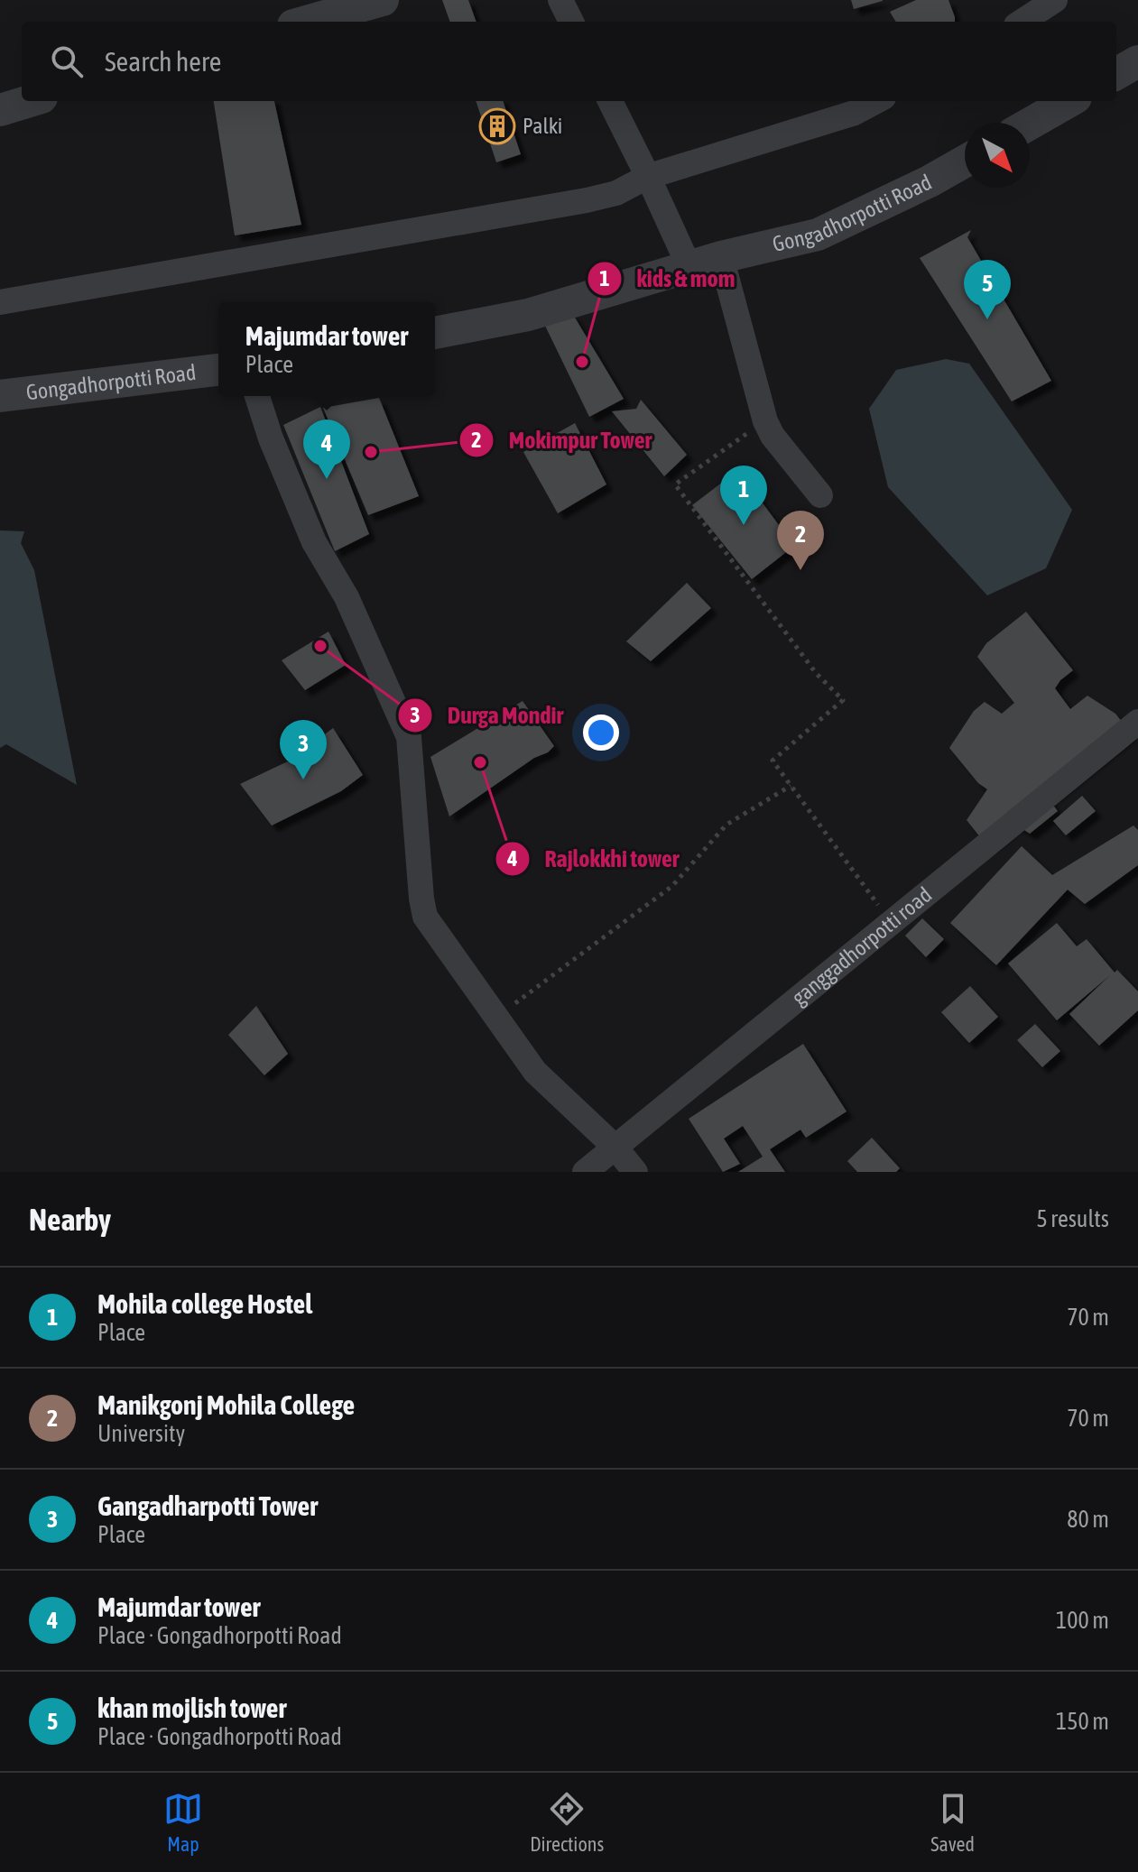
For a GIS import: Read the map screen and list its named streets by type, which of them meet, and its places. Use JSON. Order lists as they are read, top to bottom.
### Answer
{
  "streets": {
    "street": ["Gongadhorpotti Road", "ganggadhorpotti road"]
  },
  "places": {
    "building": ["Palki"],
    "other": [
      "kids & mom",
      "Mokimpur Tower",
      "Durga Mondir",
      "Rajlokkhi tower"
    ]
  },
  "north": "bottom right",
  "page": {
    "search": "Search here",
    "pins": [
      "5",
      "4",
      "1",
      "2",
      "3"
    ],
    "popup": ["Majumdar tower", "Place"],
    "heading": ["Nearby", "5 results"],
    "list": [
      {
        "mark": "1",
        "name": "Mohila college Hostel",
        "note": "Place",
        "value": "70 m"
      },
      {
        "mark": "2",
        "name": "Manikgonj Mohila College",
        "note": "University",
        "value": "70 m"
      },
      {
        "mark": "3",
        "name": "Gangadharpotti Tower",
        "note": "Place",
        "value": "80 m"
      },
      {
        "mark": "4",
        "name": "Majumdar tower",
        "note": "Place · Gongadhorpotti Road",
        "value": "100 m"
      },
      {
        "mark": "5",
        "name": "khan mojlish tower",
        "note": "Place · Gongadhorpotti Road",
        "value": "150 m"
      }
    ],
    "nav": ["Map", "Directions", "Saved"]
  }
}
